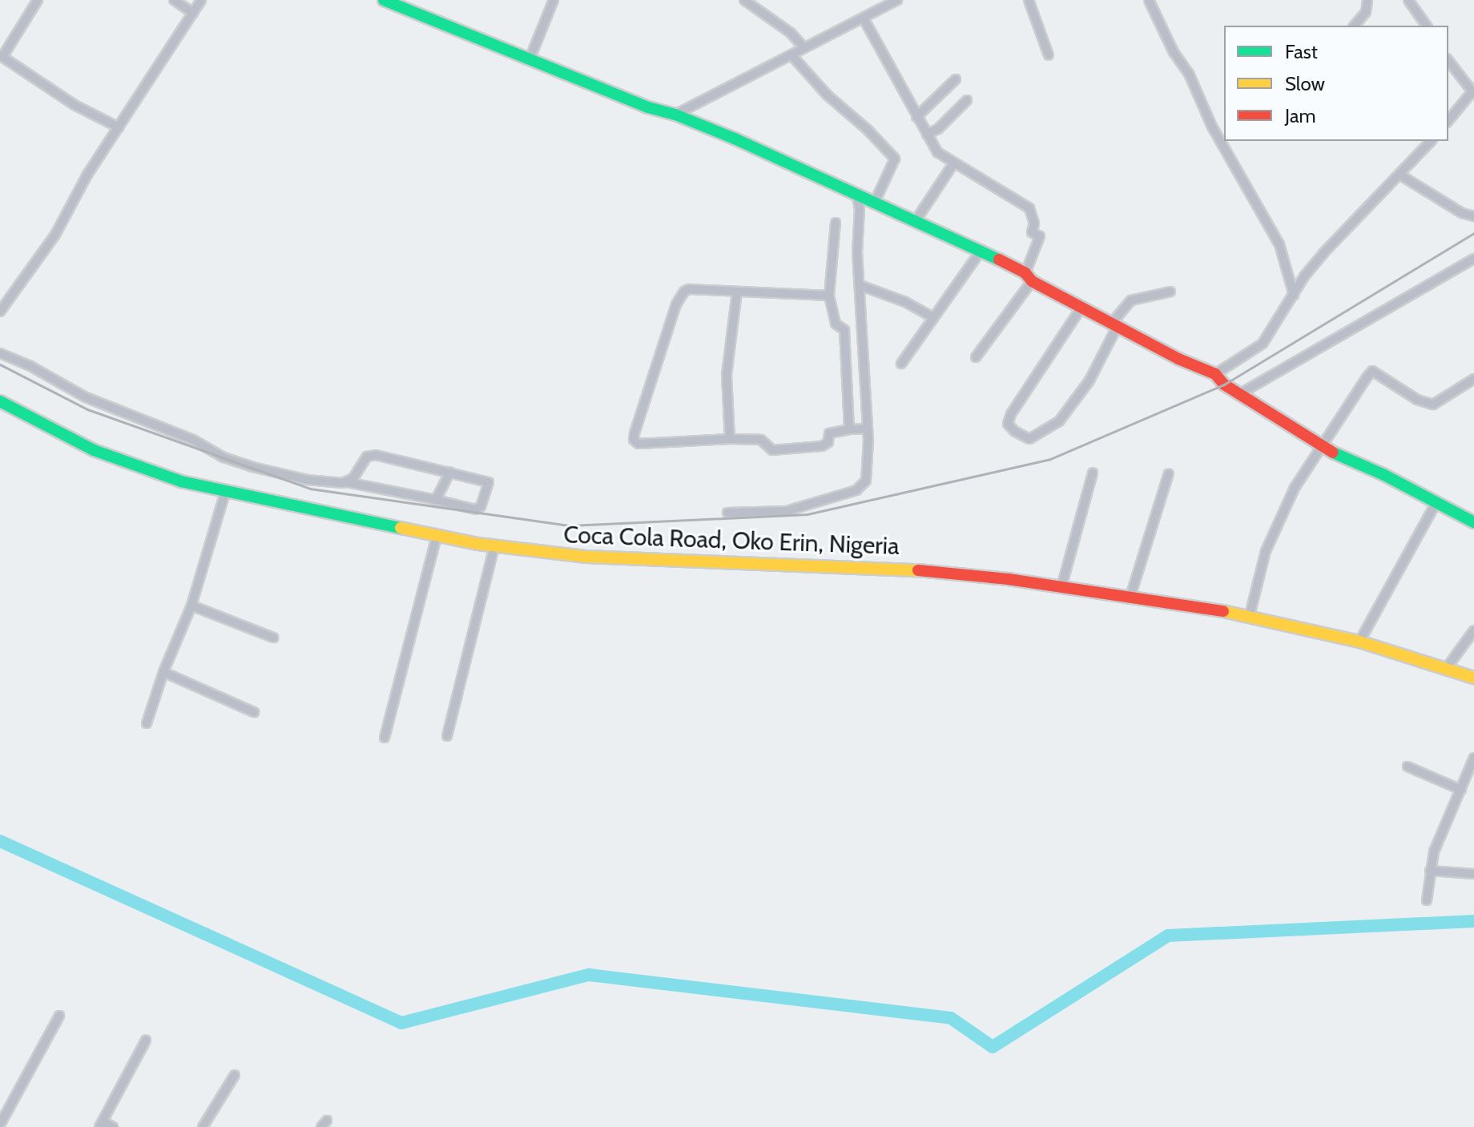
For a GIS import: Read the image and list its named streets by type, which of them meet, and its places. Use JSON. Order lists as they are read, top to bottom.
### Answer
{
  "streets": {
    "street": ["Coca Cola Road, Oko Erin, Nigeria"]
  },
  "legend": ["Fast", "Slow", "Jam"]
}
